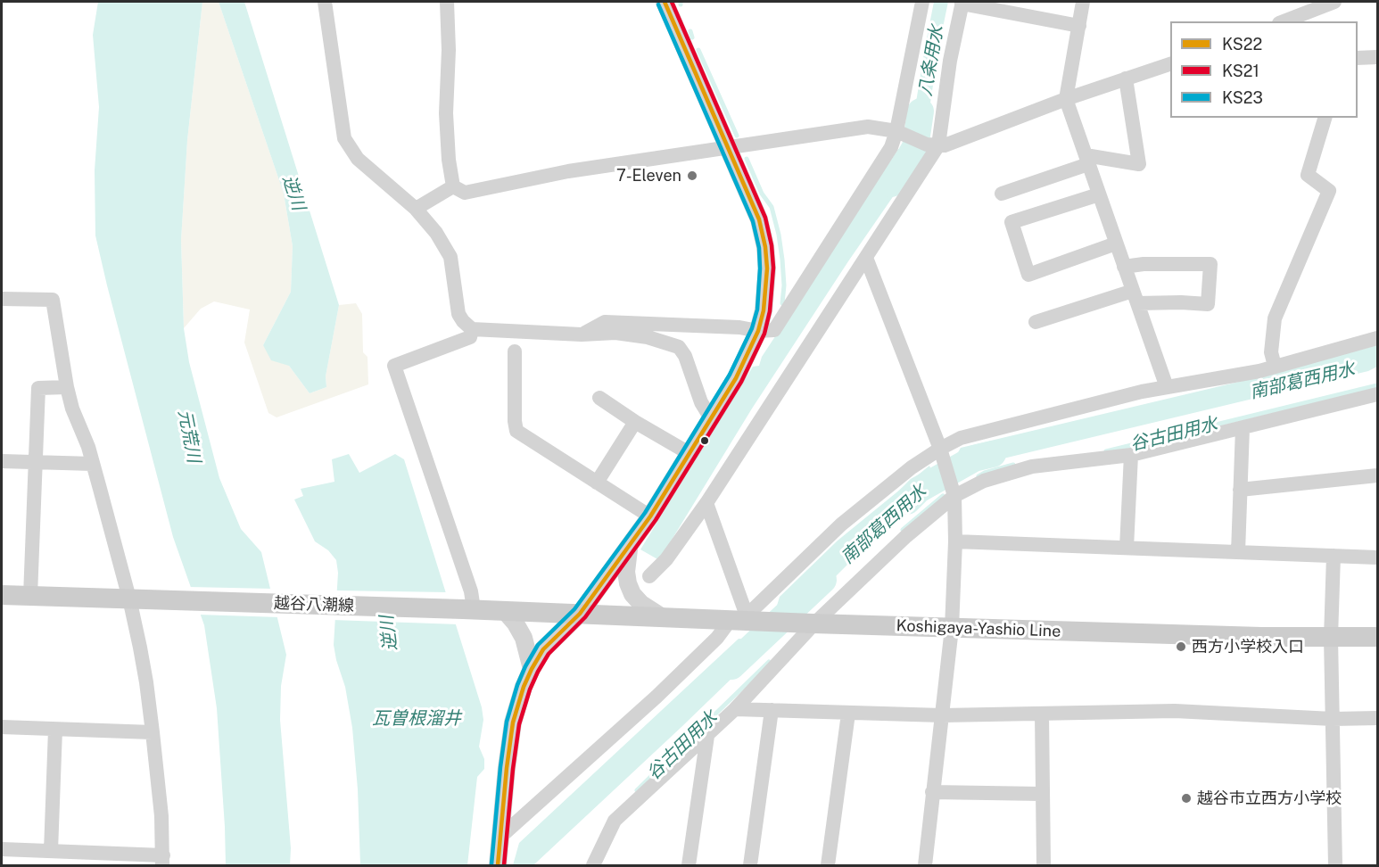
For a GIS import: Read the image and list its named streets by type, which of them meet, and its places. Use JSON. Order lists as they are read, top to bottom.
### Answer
{
  "streets": {
    "main road": ["越谷八潮線", "Koshigaya-Yashio Line"]
  },
  "crossings": [
    ["越谷八潮線", "Koshigaya-Yashio Line"]
  ],
  "water": [
    "八条用水",
    "逆川",
    "南部葛西用水",
    "谷古田用水",
    "元荒川",
    "瓦曽根溜井"
  ],
  "places": ["7-Eleven", "西方小学校入口", "越谷市立西方小学校"],
  "lines": ["transit line KS22", "transit line KS21", "transit line KS23"],
  "legend": ["KS22", "KS21", "KS23"]
}
